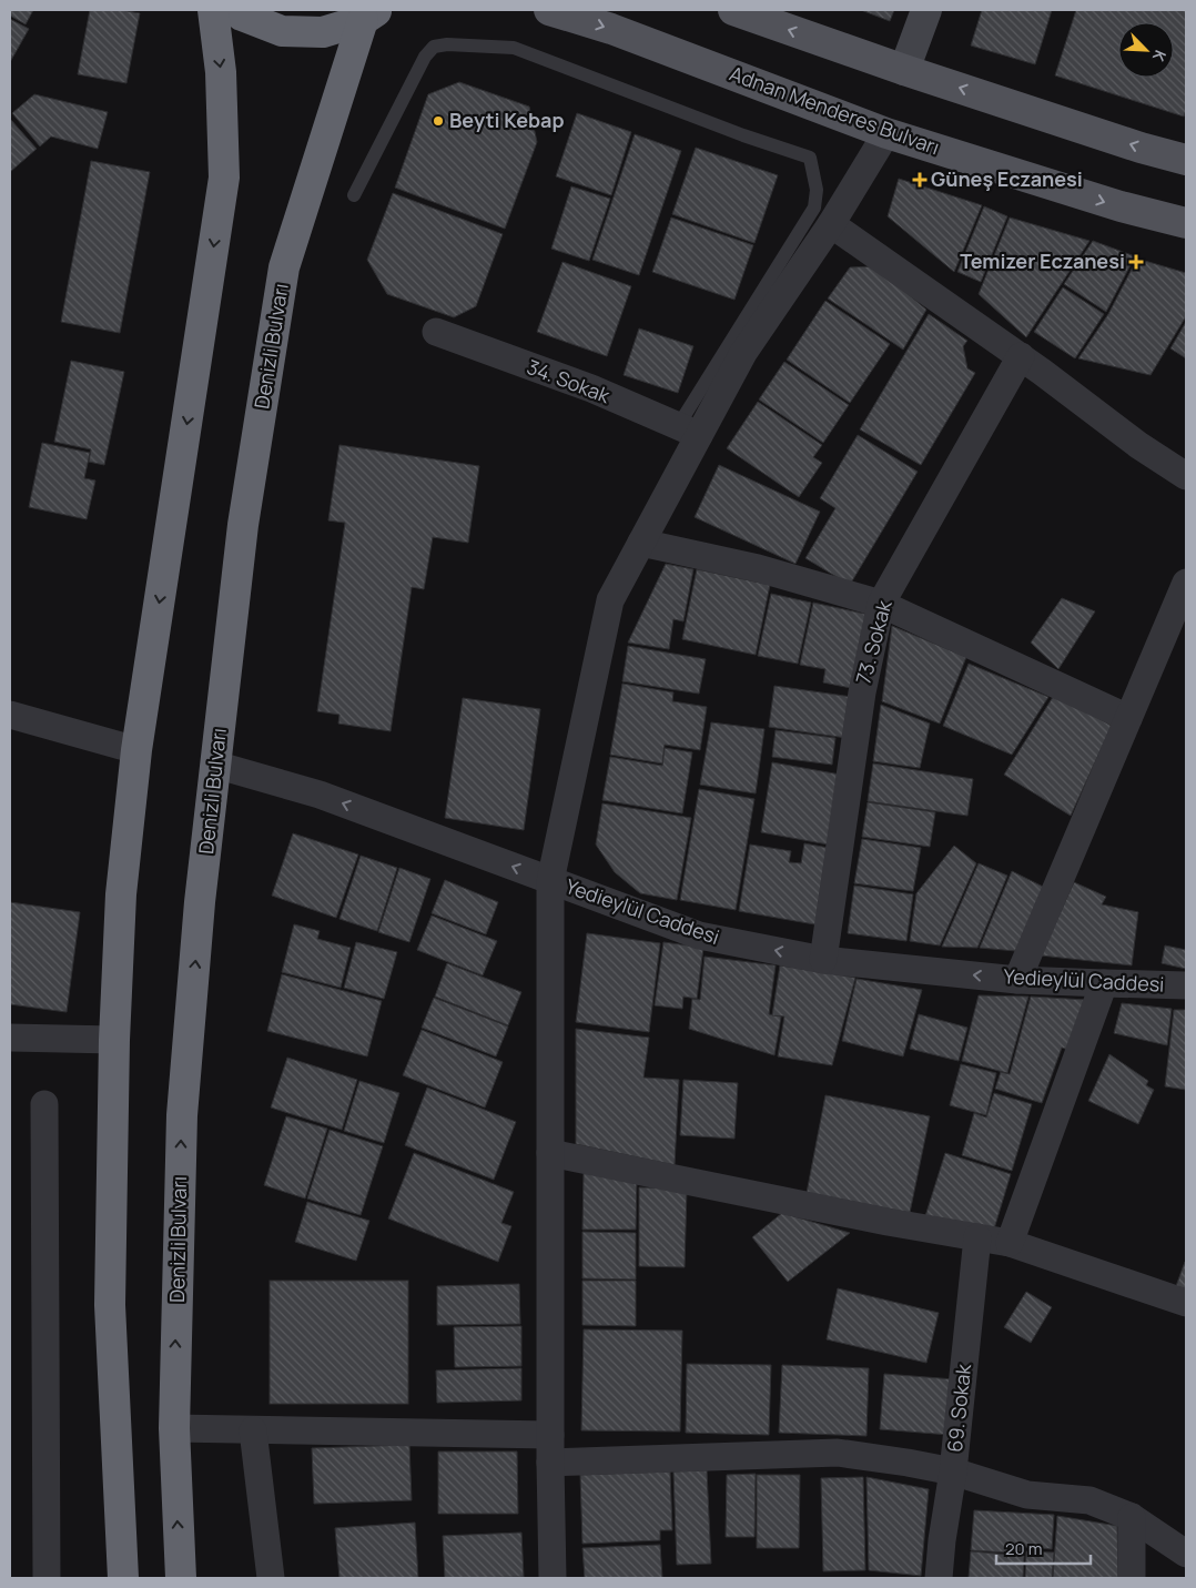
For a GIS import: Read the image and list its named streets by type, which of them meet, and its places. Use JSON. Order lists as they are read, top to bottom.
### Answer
{
  "streets": {
    "highway": ["Denizli Bulvarı"],
    "main road": ["Adnan Menderes Bulvarı"],
    "street": [
      "34. Sokak",
      "73. Sokak",
      "Yedieylül Caddesi",
      "69. Sokak"
    ]
  },
  "crossings": [
    ["Denizli Bulvarı", "Yedieylül Caddesi"],
    ["73. Sokak", "Yedieylül Caddesi"]
  ],
  "one_way": ["Yedieylül Caddesi"],
  "places": {
    "other": ["Beyti Kebap"],
    "health": ["Güneş Eczanesi", "Temizer Eczanesi"]
  },
  "scale_bar": "20 m",
  "north": "bottom right"
}
